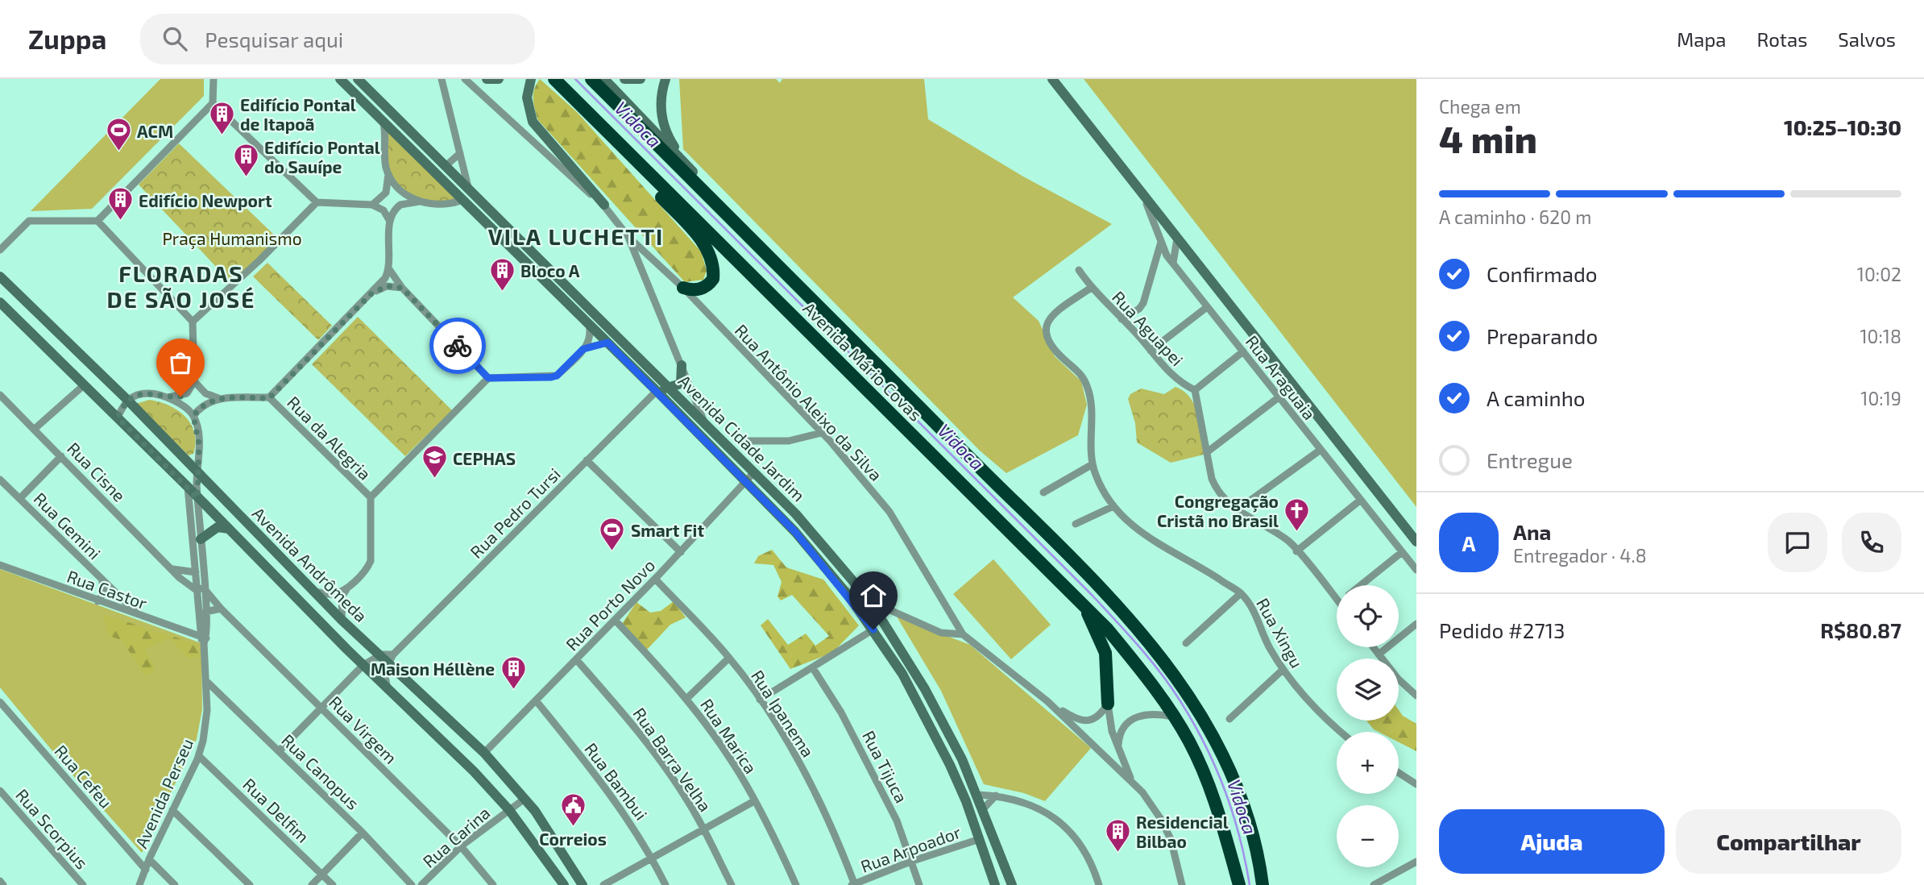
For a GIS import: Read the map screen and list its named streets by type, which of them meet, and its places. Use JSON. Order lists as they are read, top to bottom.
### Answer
{
  "streets": {
    "highway": ["Avenida Mário Covas"],
    "main road": ["Avenida Cidade Jardim", "Avenida Andrômeda"],
    "street": [
      "Rua Aguapei",
      "Rua Araguaia",
      "Rua Antônio Aleixo da Silva",
      "Rua da Alegria",
      "Rua Cisne",
      "Rua Pedro Tursi",
      "Rua Gemini",
      "Rua Castor",
      "Rua Porto Novo",
      "Rua Xingu",
      "Rua Ipanema",
      "Rua Virgem",
      "Rua Marica",
      "Rua Barra Velha",
      "Rua Tijuca",
      "Rua Canopus",
      "Rua Cefeu",
      "Rua Bambui",
      "Avenida Perseu",
      "Rua Delfim",
      "Rua Scorpius",
      "Rua Carina",
      "Rua Arpoador"
    ]
  },
  "crossings": [
    ["Rua Aguapei", "Rua Xingu"],
    ["Avenida Cidade Jardim", "Rua Pedro Tursi"],
    ["Avenida Cidade Jardim", "Rua Porto Novo"],
    ["Avenida Cidade Jardim", "Rua Arpoador"],
    ["Rua Cisne", "Avenida Perseu"],
    ["Rua Pedro Tursi", "Avenida Andrômeda"],
    ["Rua Pedro Tursi", "Rua Virgem"],
    ["Rua Pedro Tursi", "Rua Canopus"],
    ["Rua Gemini", "Rua Castor"],
    ["Avenida Andrômeda", "Rua Porto Novo"],
    ["Avenida Andrômeda", "Avenida Perseu"],
    ["Avenida Andrômeda", "Rua Carina"],
    ["Rua Castor", "Avenida Perseu"],
    ["Rua Porto Novo", "Rua Ipanema"],
    ["Rua Porto Novo", "Rua Marica"],
    ["Rua Porto Novo", "Rua Barra Velha"],
    ["Rua Porto Novo", "Rua Bambui"],
    ["Rua Ipanema", "Rua Arpoador"],
    ["Rua Virgem", "Avenida Perseu"],
    ["Rua Virgem", "Rua Carina"],
    ["Rua Tijuca", "Rua Arpoador"],
    ["Rua Canopus", "Avenida Perseu"],
    ["Rua Cefeu", "Avenida Perseu"],
    ["Avenida Perseu", "Rua Delfim"]
  ],
  "districts": ["VILA LUCHETTI", "FLORADAS DE SÃO JOSÉ"],
  "water": ["Vidoca"],
  "parks": ["Praça Humanismo"],
  "places": {
    "building": [
      "Edifício Pontal de Itapoã",
      "Edifício Pontal do Sauípe",
      "Edifício Newport",
      "Bloco A",
      "Maison Héllène",
      "Residencial Bilbao"
    ],
    "sports": ["ACM", "Smart Fit"],
    "school or university": ["CEPHAS"],
    "church": ["Congregação Cristã no Brasil"],
    "public building": ["Correios"]
  },
  "page": {
    "header": "Zuppa",
    "search": "Pesquisar aqui",
    "nav": ["Mapa", "Rotas", "Salvos"],
    "heading": ["4 min", "Chega em", "10:25–10:30"],
    "panel": [
      "Ana",
      "Entregador · 4.8",
      "Pedido #2713",
      "R$80.87"
    ],
    "bar": "A caminho · 620 m",
    "list": [
      ["Confirmado", "10:02"],
      ["Preparando", "10:18"],
      ["A caminho", "10:19"],
      "Entregue"
    ],
    "round": "A",
    "map_buttons": ["+", "−"],
    "buttons": ["Ajuda", "Compartilhar"]
  }
}
